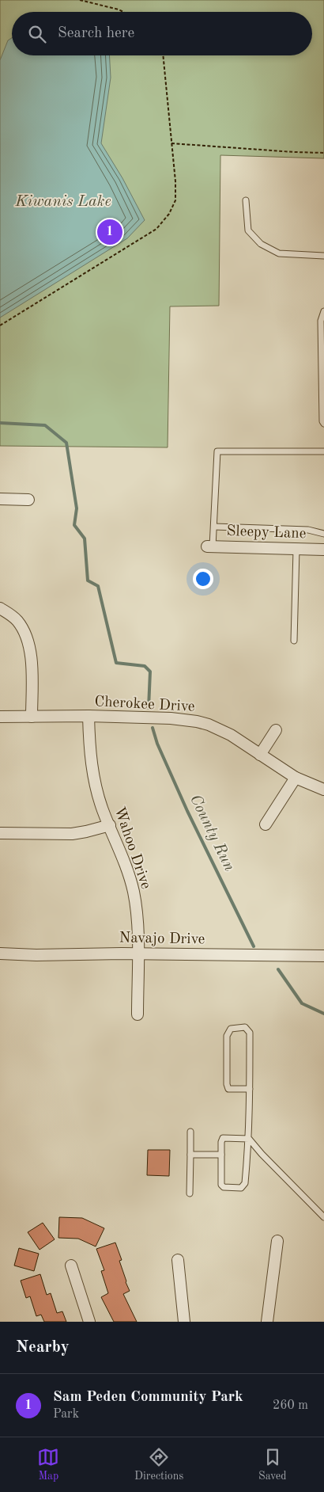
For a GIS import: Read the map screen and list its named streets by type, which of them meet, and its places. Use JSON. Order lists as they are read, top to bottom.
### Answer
{
  "streets": {
    "street": [
      "Sleepy Lane",
      "Cherokee Drive",
      "Wahoo Drive",
      "Navajo Drive"
    ]
  },
  "crossings": [
    ["Cherokee Drive", "Wahoo Drive"],
    ["Wahoo Drive", "Navajo Drive"]
  ],
  "water": ["Kiwanis Lake", "County Run"],
  "page": {
    "search": "Search here",
    "pins": "1",
    "heading": "Nearby",
    "list": [
      {
        "mark": "1",
        "name": "Sam Peden Community Park",
        "note": "Park",
        "value": "260 m"
      }
    ],
    "nav": ["Map", "Directions", "Saved"]
  }
}
